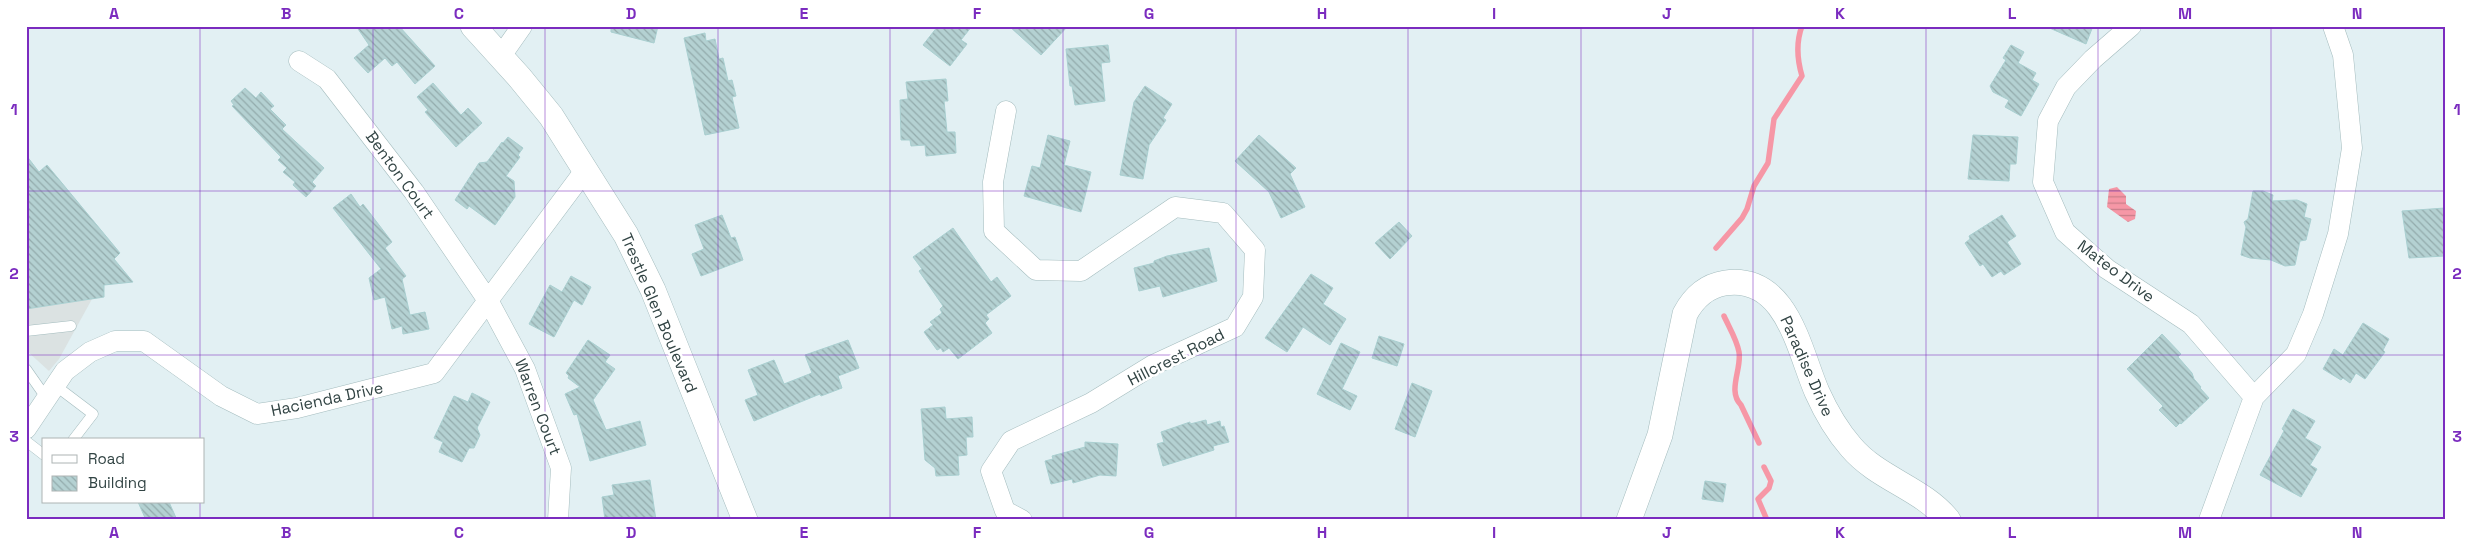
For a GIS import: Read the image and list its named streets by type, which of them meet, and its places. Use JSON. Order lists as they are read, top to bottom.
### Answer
{
  "streets": {
    "street": [
      "Benton Court",
      "Mateo Drive",
      "Trestle Glen Boulevard",
      "Hillcrest Road",
      "Paradise Drive",
      "Hacienda Drive",
      "Warren Court"
    ]
  },
  "crossings": [
    ["Benton Court", "Hacienda Drive"],
    ["Benton Court", "Warren Court"],
    ["Trestle Glen Boulevard", "Hacienda Drive"],
    ["Hacienda Drive", "Warren Court"]
  ],
  "legend": ["Road", "Building"],
  "grid": {
    "columns": [
      "A",
      "B",
      "C",
      "D",
      "E",
      "F",
      "G",
      "H",
      "I",
      "J",
      "K",
      "L",
      "M",
      "N"
    ],
    "rows": ["1", "2", "3"]
  }
}
